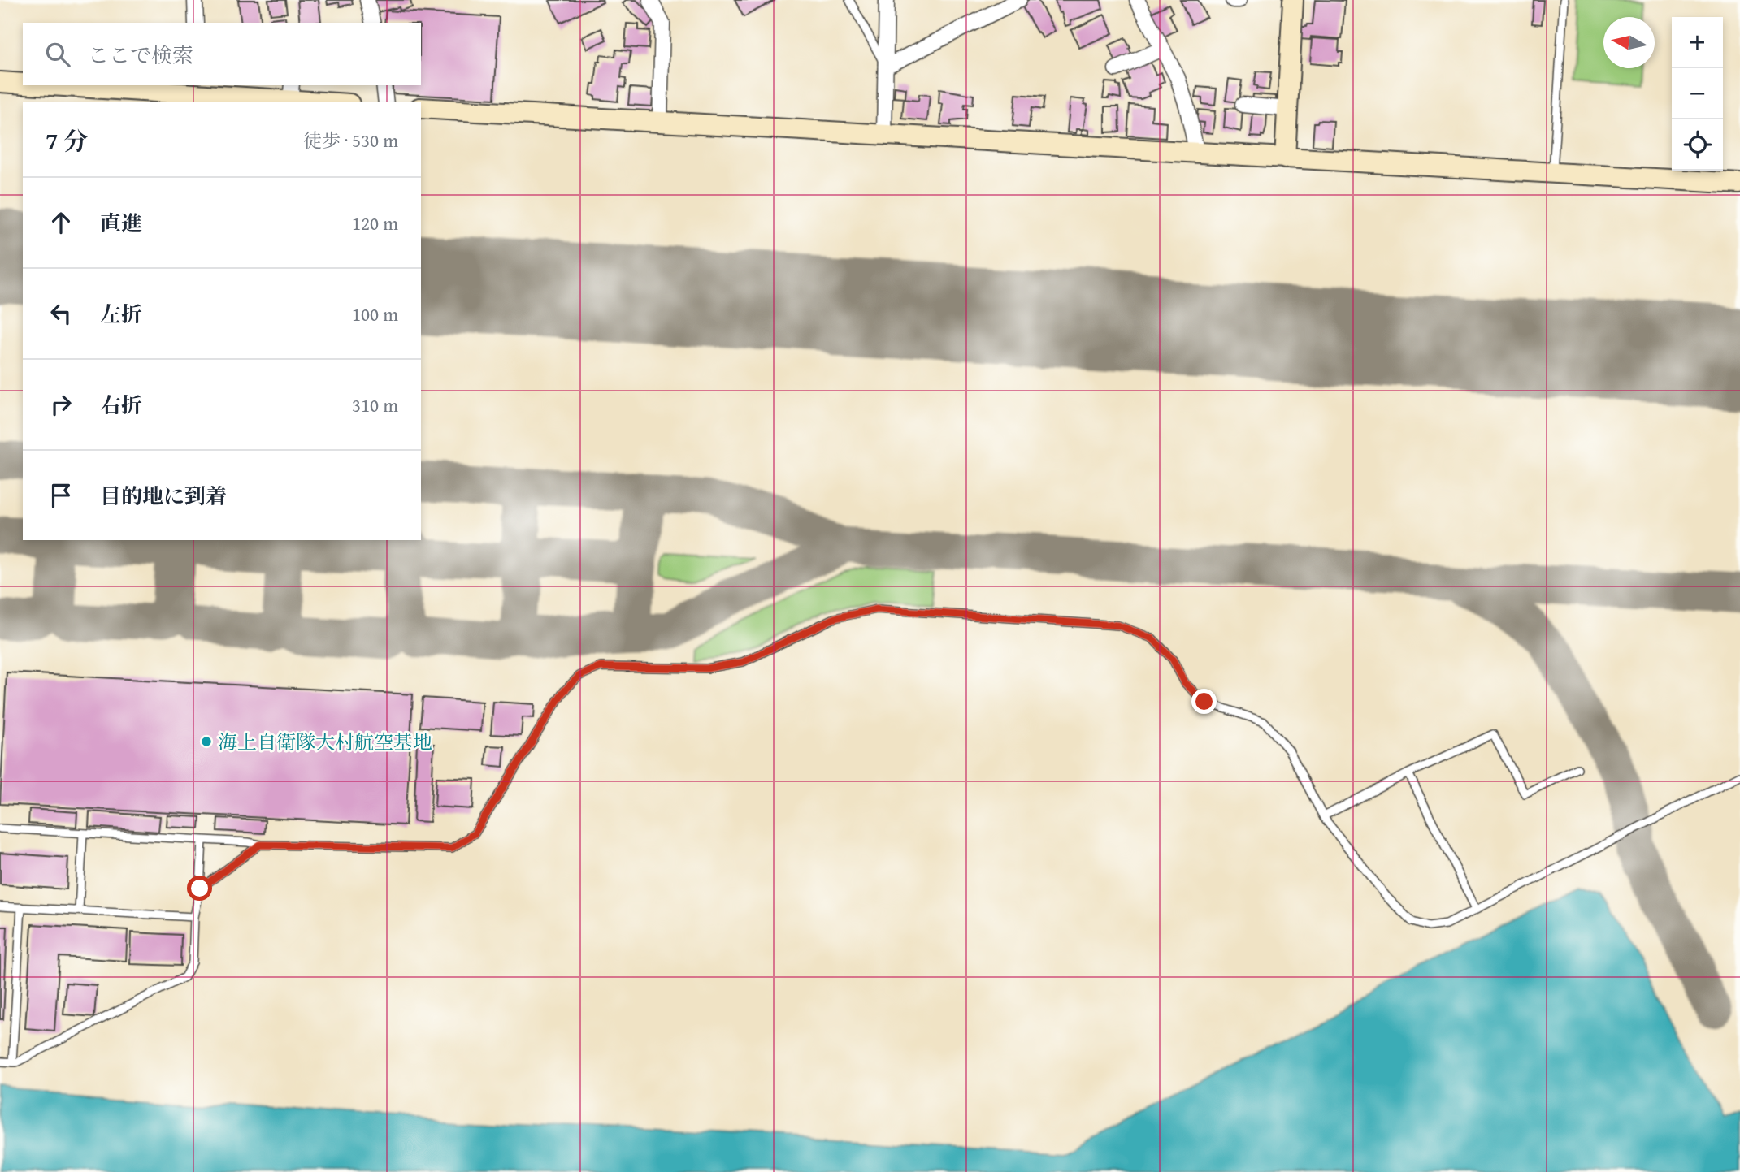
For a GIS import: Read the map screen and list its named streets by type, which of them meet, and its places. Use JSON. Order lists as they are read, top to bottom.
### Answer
{
  "places": ["海上自衛隊大村航空基地"],
  "north": "left",
  "page": {
    "map_buttons": ["+", "−"],
    "search": "ここで検索",
    "heading": ["7 分", "徒歩 · 530 m"],
    "list": [
      ["直進", "120 m"],
      ["左折", "100 m"],
      ["右折", "310 m"],
      "目的地に到着"
    ]
  }
}
